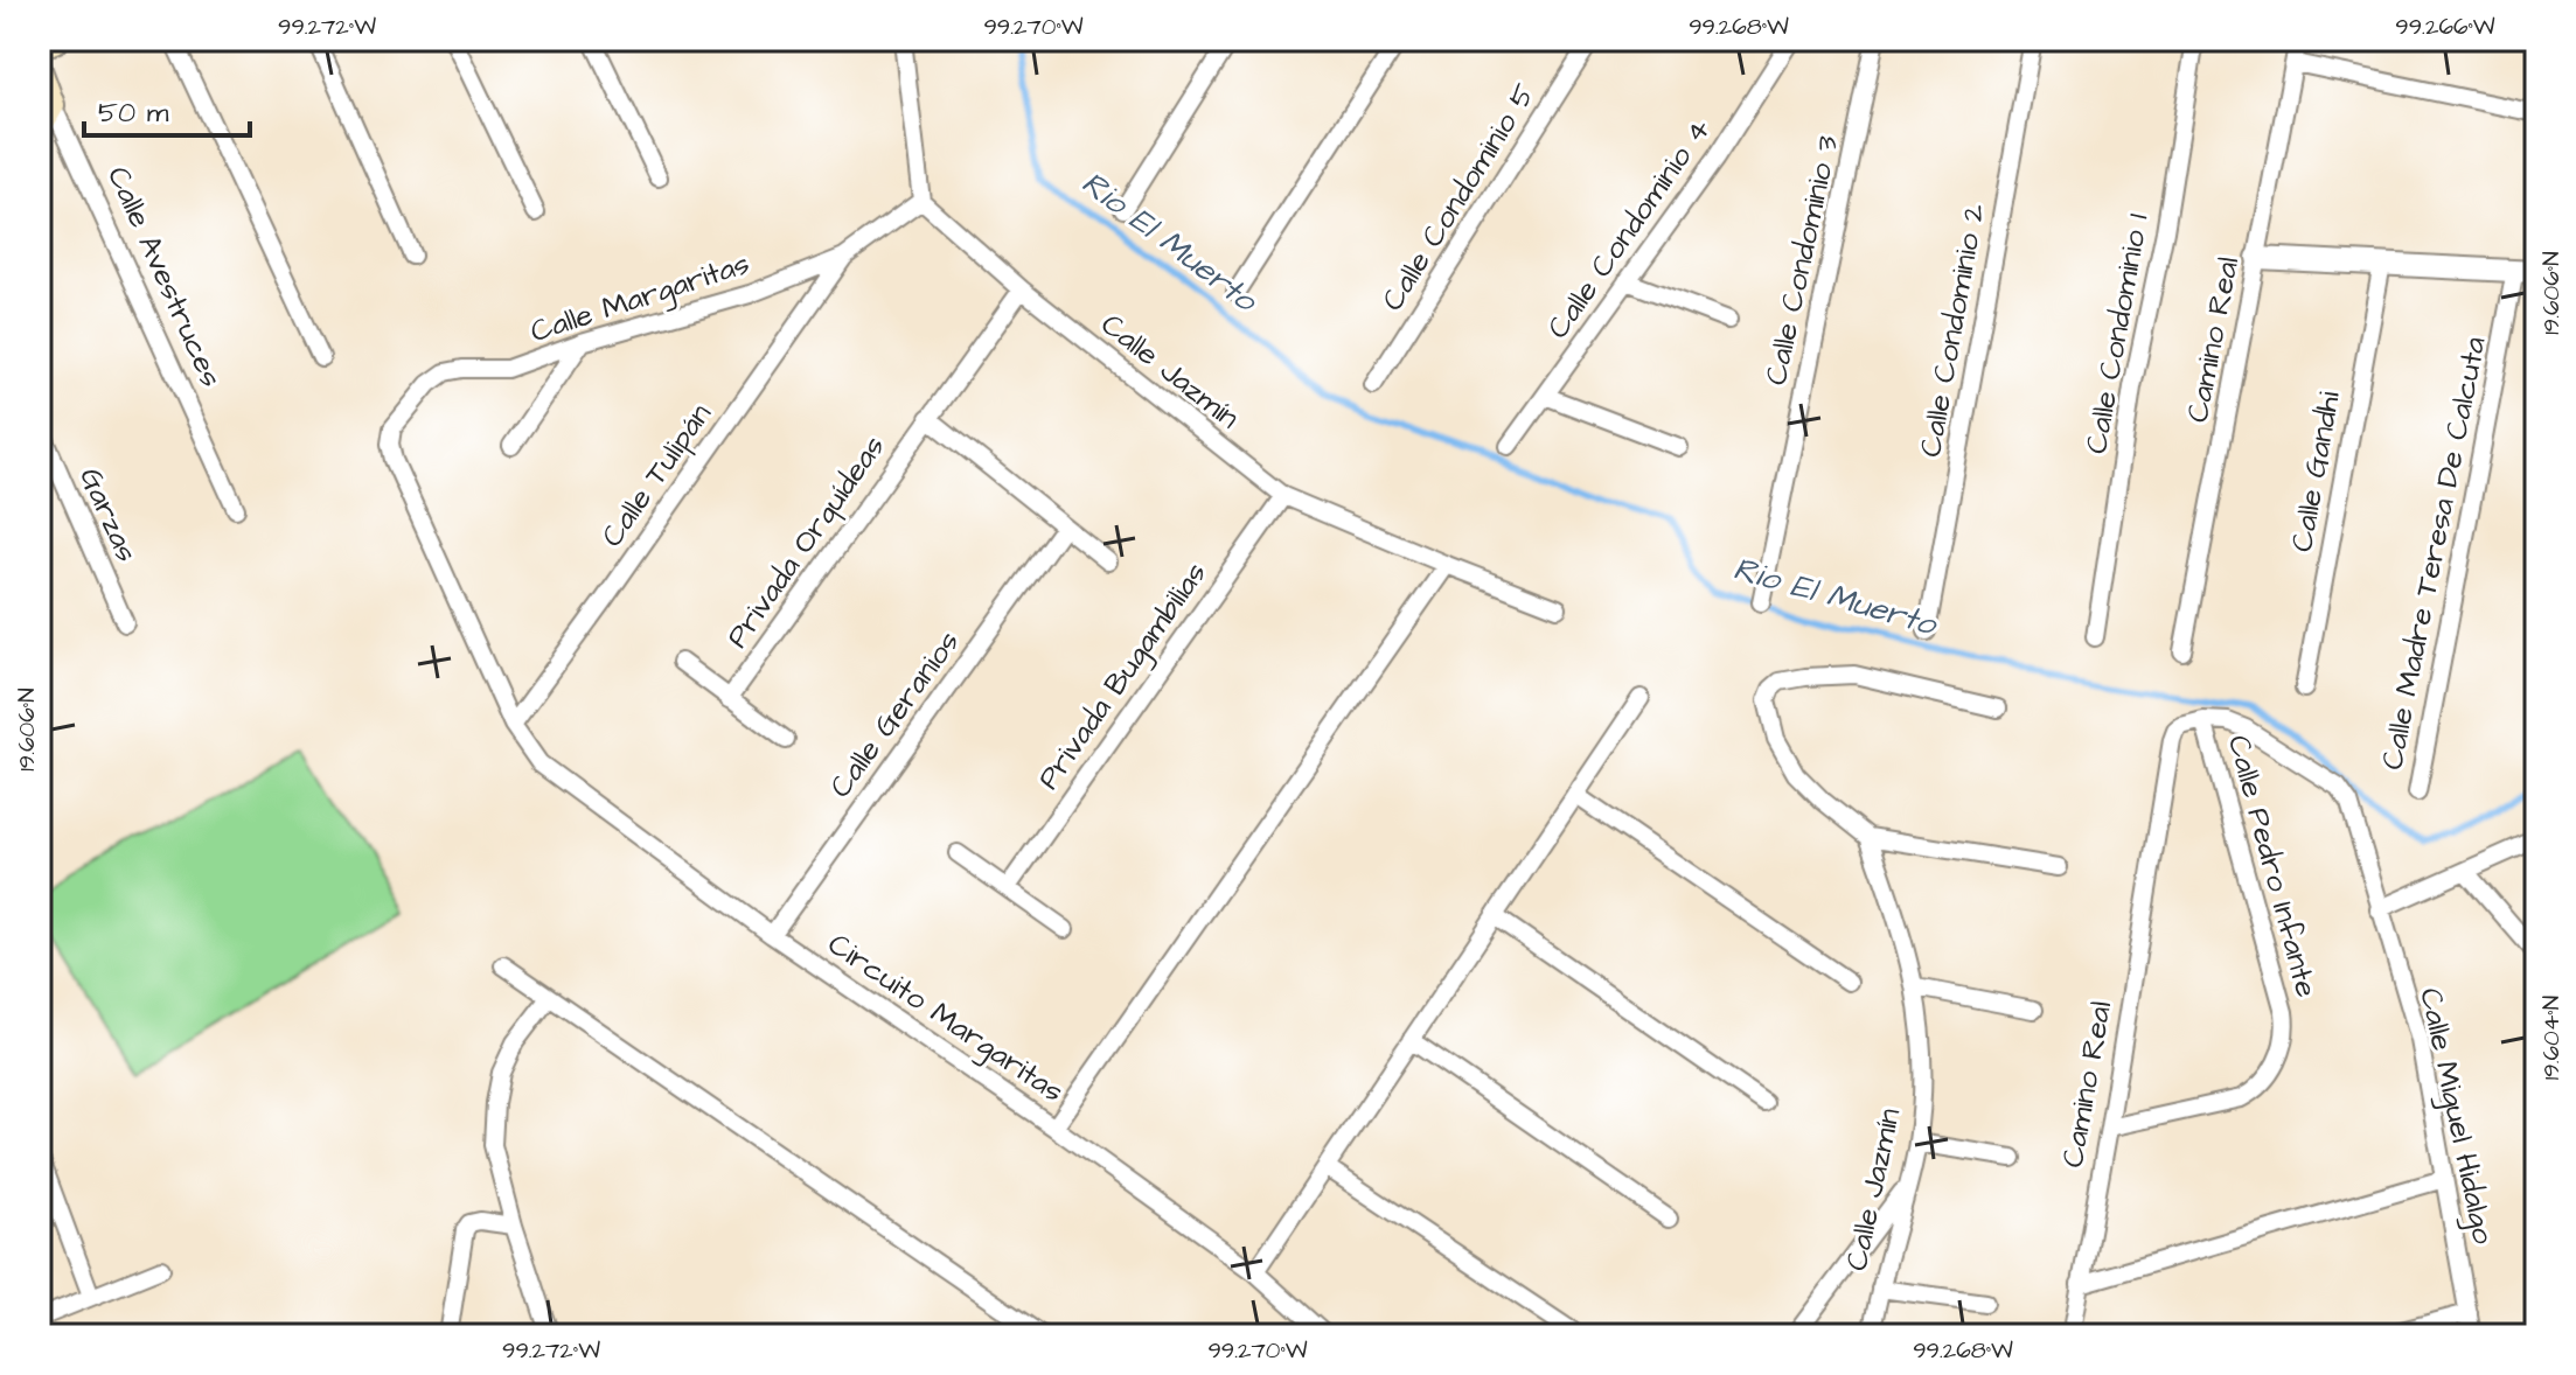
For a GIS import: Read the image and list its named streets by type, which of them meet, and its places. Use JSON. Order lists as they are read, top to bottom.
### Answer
{
  "streets": {
    "main road": ["Calle Avestruces"],
    "street": [
      "Calle Condominio 5",
      "Calle Condominio 4",
      "Calle Condominio 3",
      "Calle Margaritas",
      "Calle Condominio 2",
      "Calle Condominio 1",
      "Camino Real",
      "Calle Jazmín",
      "Calle Gandhi",
      "Calle Tulipán",
      "Garzas",
      "Privada Orquídeas",
      "Calle Madre Teresa De Calcuta",
      "Privada Bugambilias",
      "Calle Geranios",
      "Calle Pedro Infante",
      "Circuito Margaritas",
      "Calle Miguel Hidalgo"
    ]
  },
  "crossings": [
    ["Calle Margaritas", "Calle Jazmín"],
    ["Calle Margaritas", "Calle Tulipán"],
    ["Calle Margaritas", "Circuito Margaritas"],
    ["Camino Real", "Calle Pedro Infante"],
    ["Camino Real", "Calle Miguel Hidalgo"],
    ["Calle Jazmín", "Privada Orquídeas"],
    ["Calle Jazmín", "Privada Bugambilias"],
    ["Calle Jazmín", "Circuito Margaritas"],
    ["Calle Tulipán", "Circuito Margaritas"],
    ["Calle Geranios", "Circuito Margaritas"],
    ["Calle Pedro Infante", "Calle Miguel Hidalgo"]
  ],
  "water": ["Rio El Muerto"],
  "scale_bar": "50 m",
  "coordinates": [
    "99.272°W",
    "99.270°W",
    "99.268°W",
    "99.266°W",
    "19.606°N",
    "19.604°N"
  ]
}
